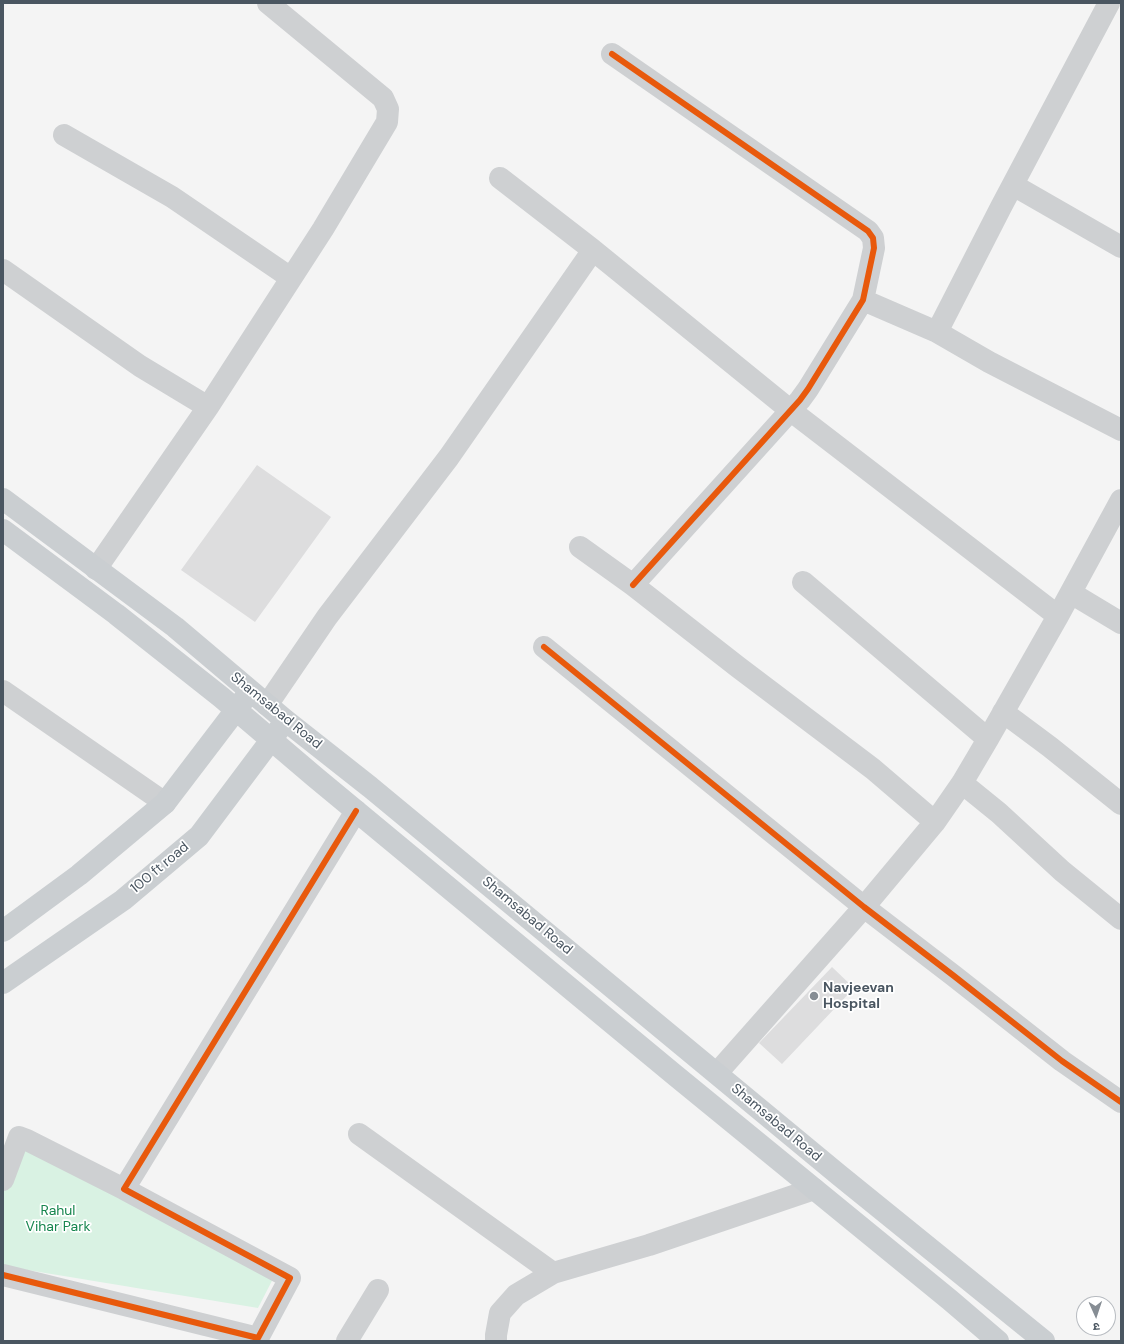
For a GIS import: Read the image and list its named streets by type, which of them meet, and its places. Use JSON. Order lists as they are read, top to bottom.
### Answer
{
  "streets": {
    "main road": ["Shamsabad Road", "100 ft road"]
  },
  "crossings": [
    ["Shamsabad Road", "100 ft road"]
  ],
  "parks": ["Rahul Vihar Park"],
  "places": ["Navjeevan Hospital"],
  "north": "bottom"
}
